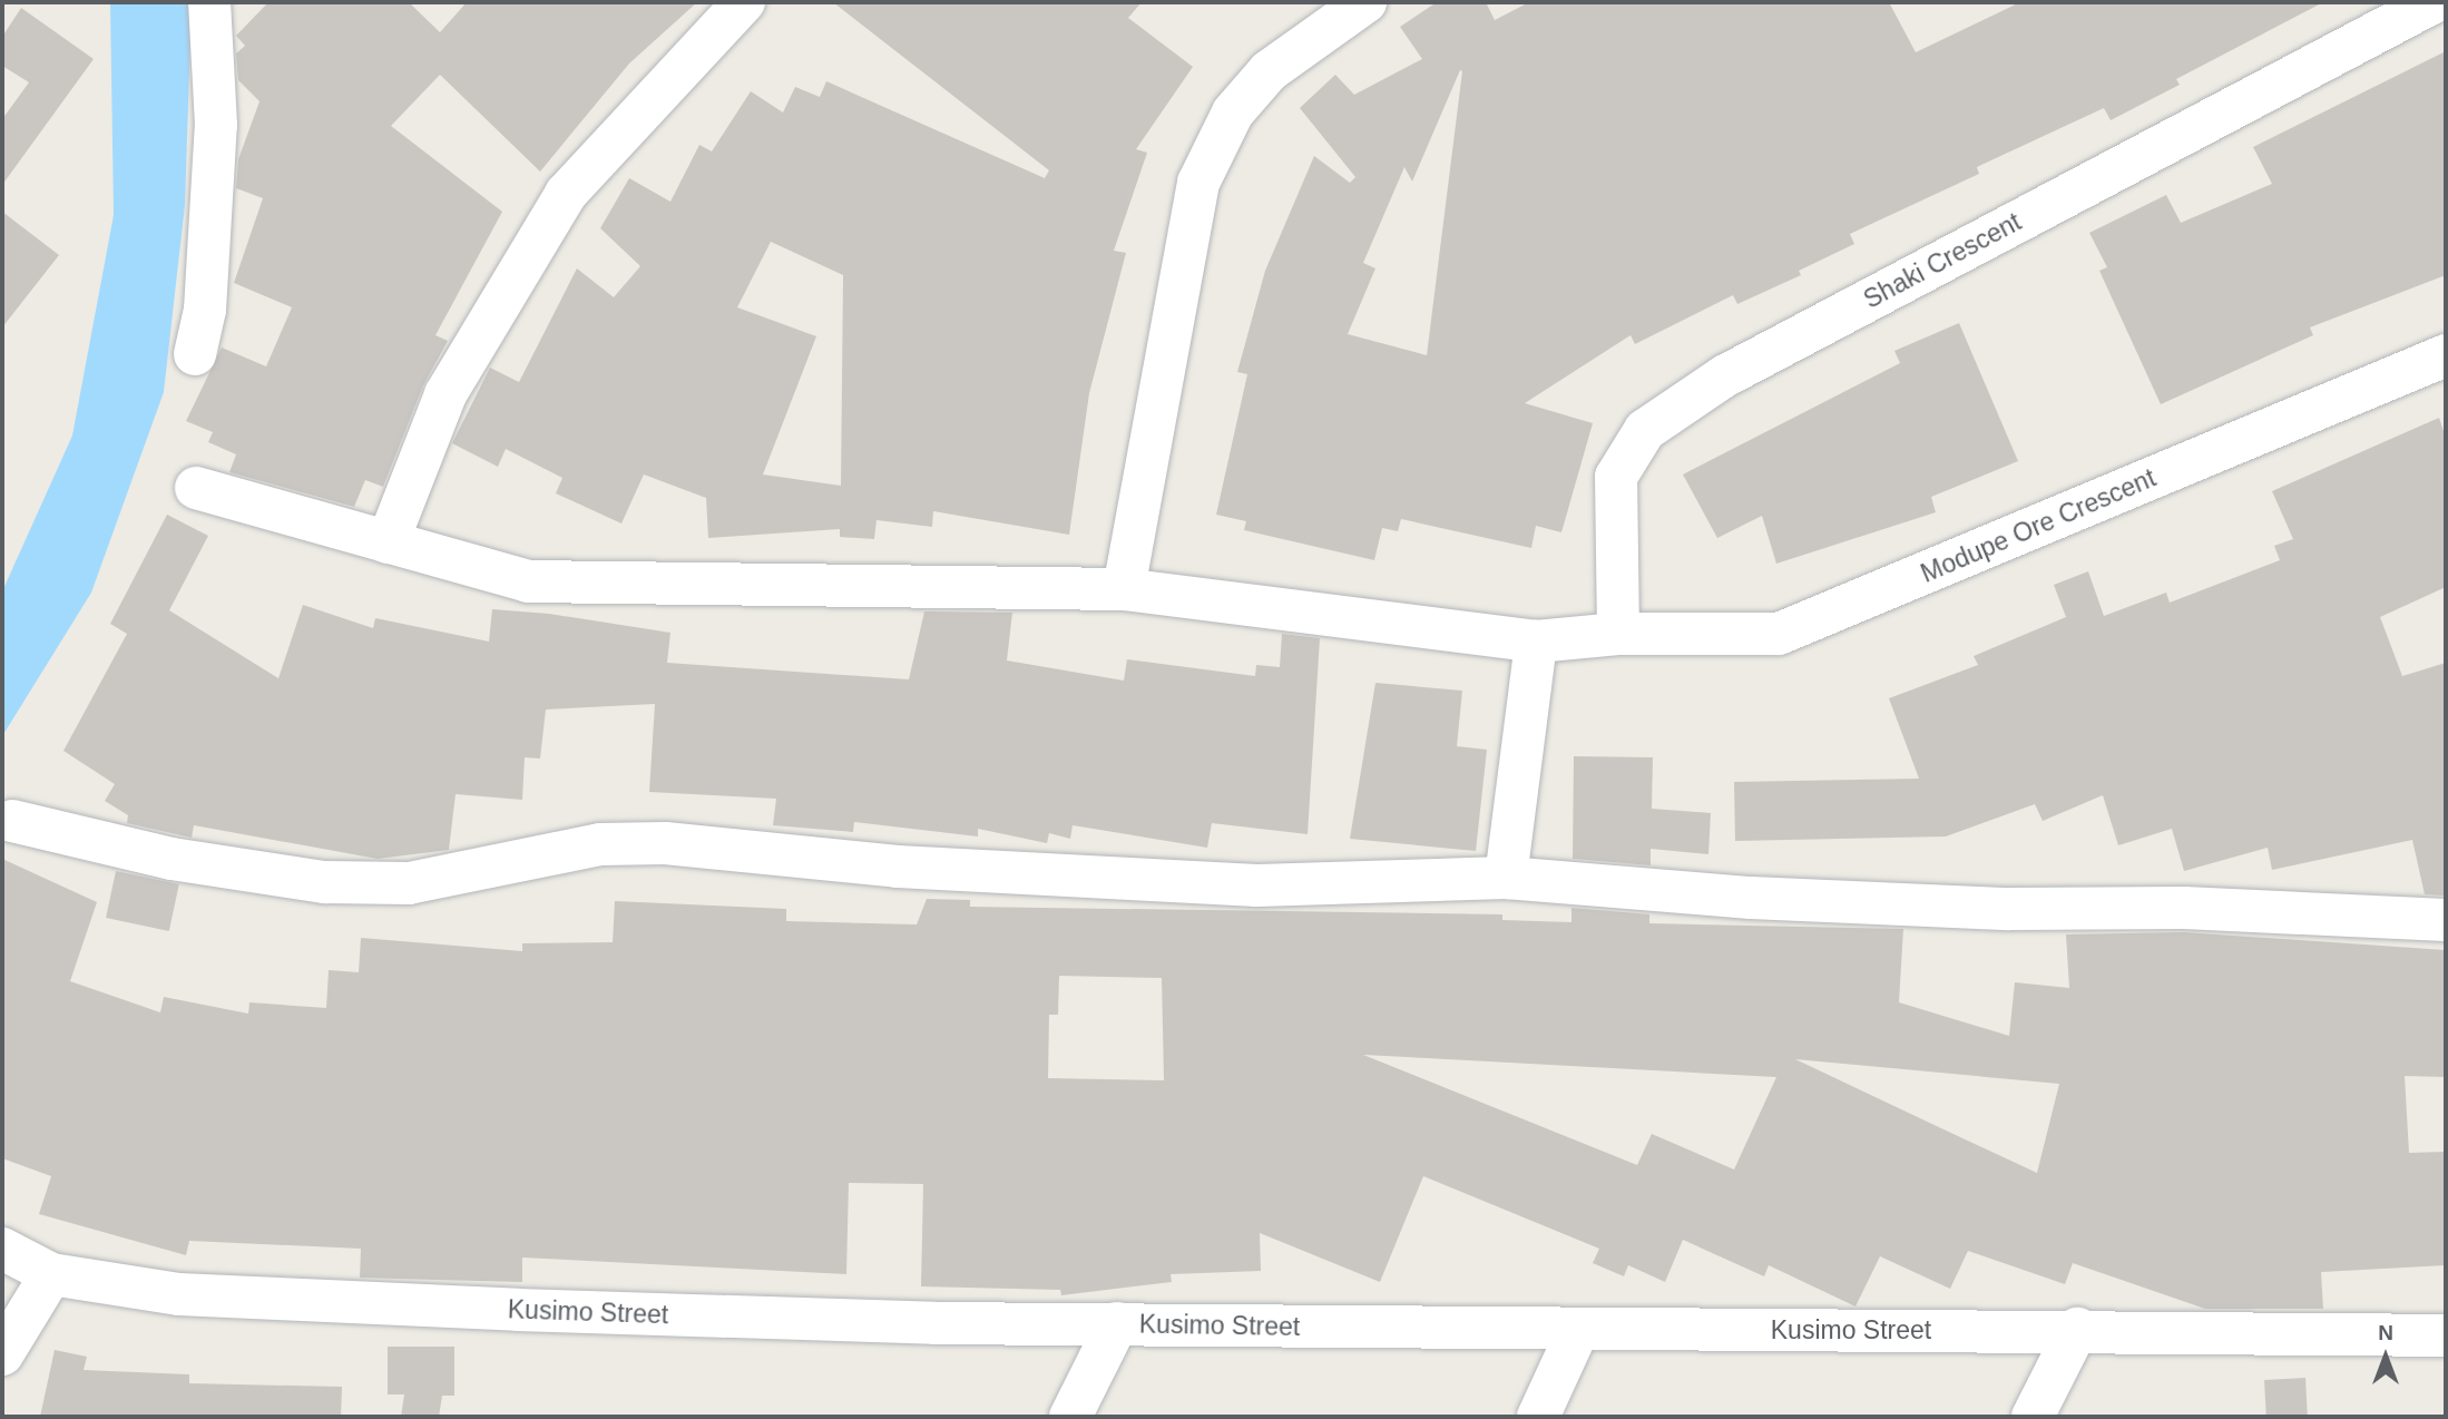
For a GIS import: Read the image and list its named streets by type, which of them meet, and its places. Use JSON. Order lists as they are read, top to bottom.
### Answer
{
  "streets": {
    "street": ["Shaki Crescent", "Modupe Ore Crescent", "Kusimo Street"]
  },
  "crossings": [
    ["Shaki Crescent", "Modupe Ore Crescent"]
  ],
  "north": "top"
}
